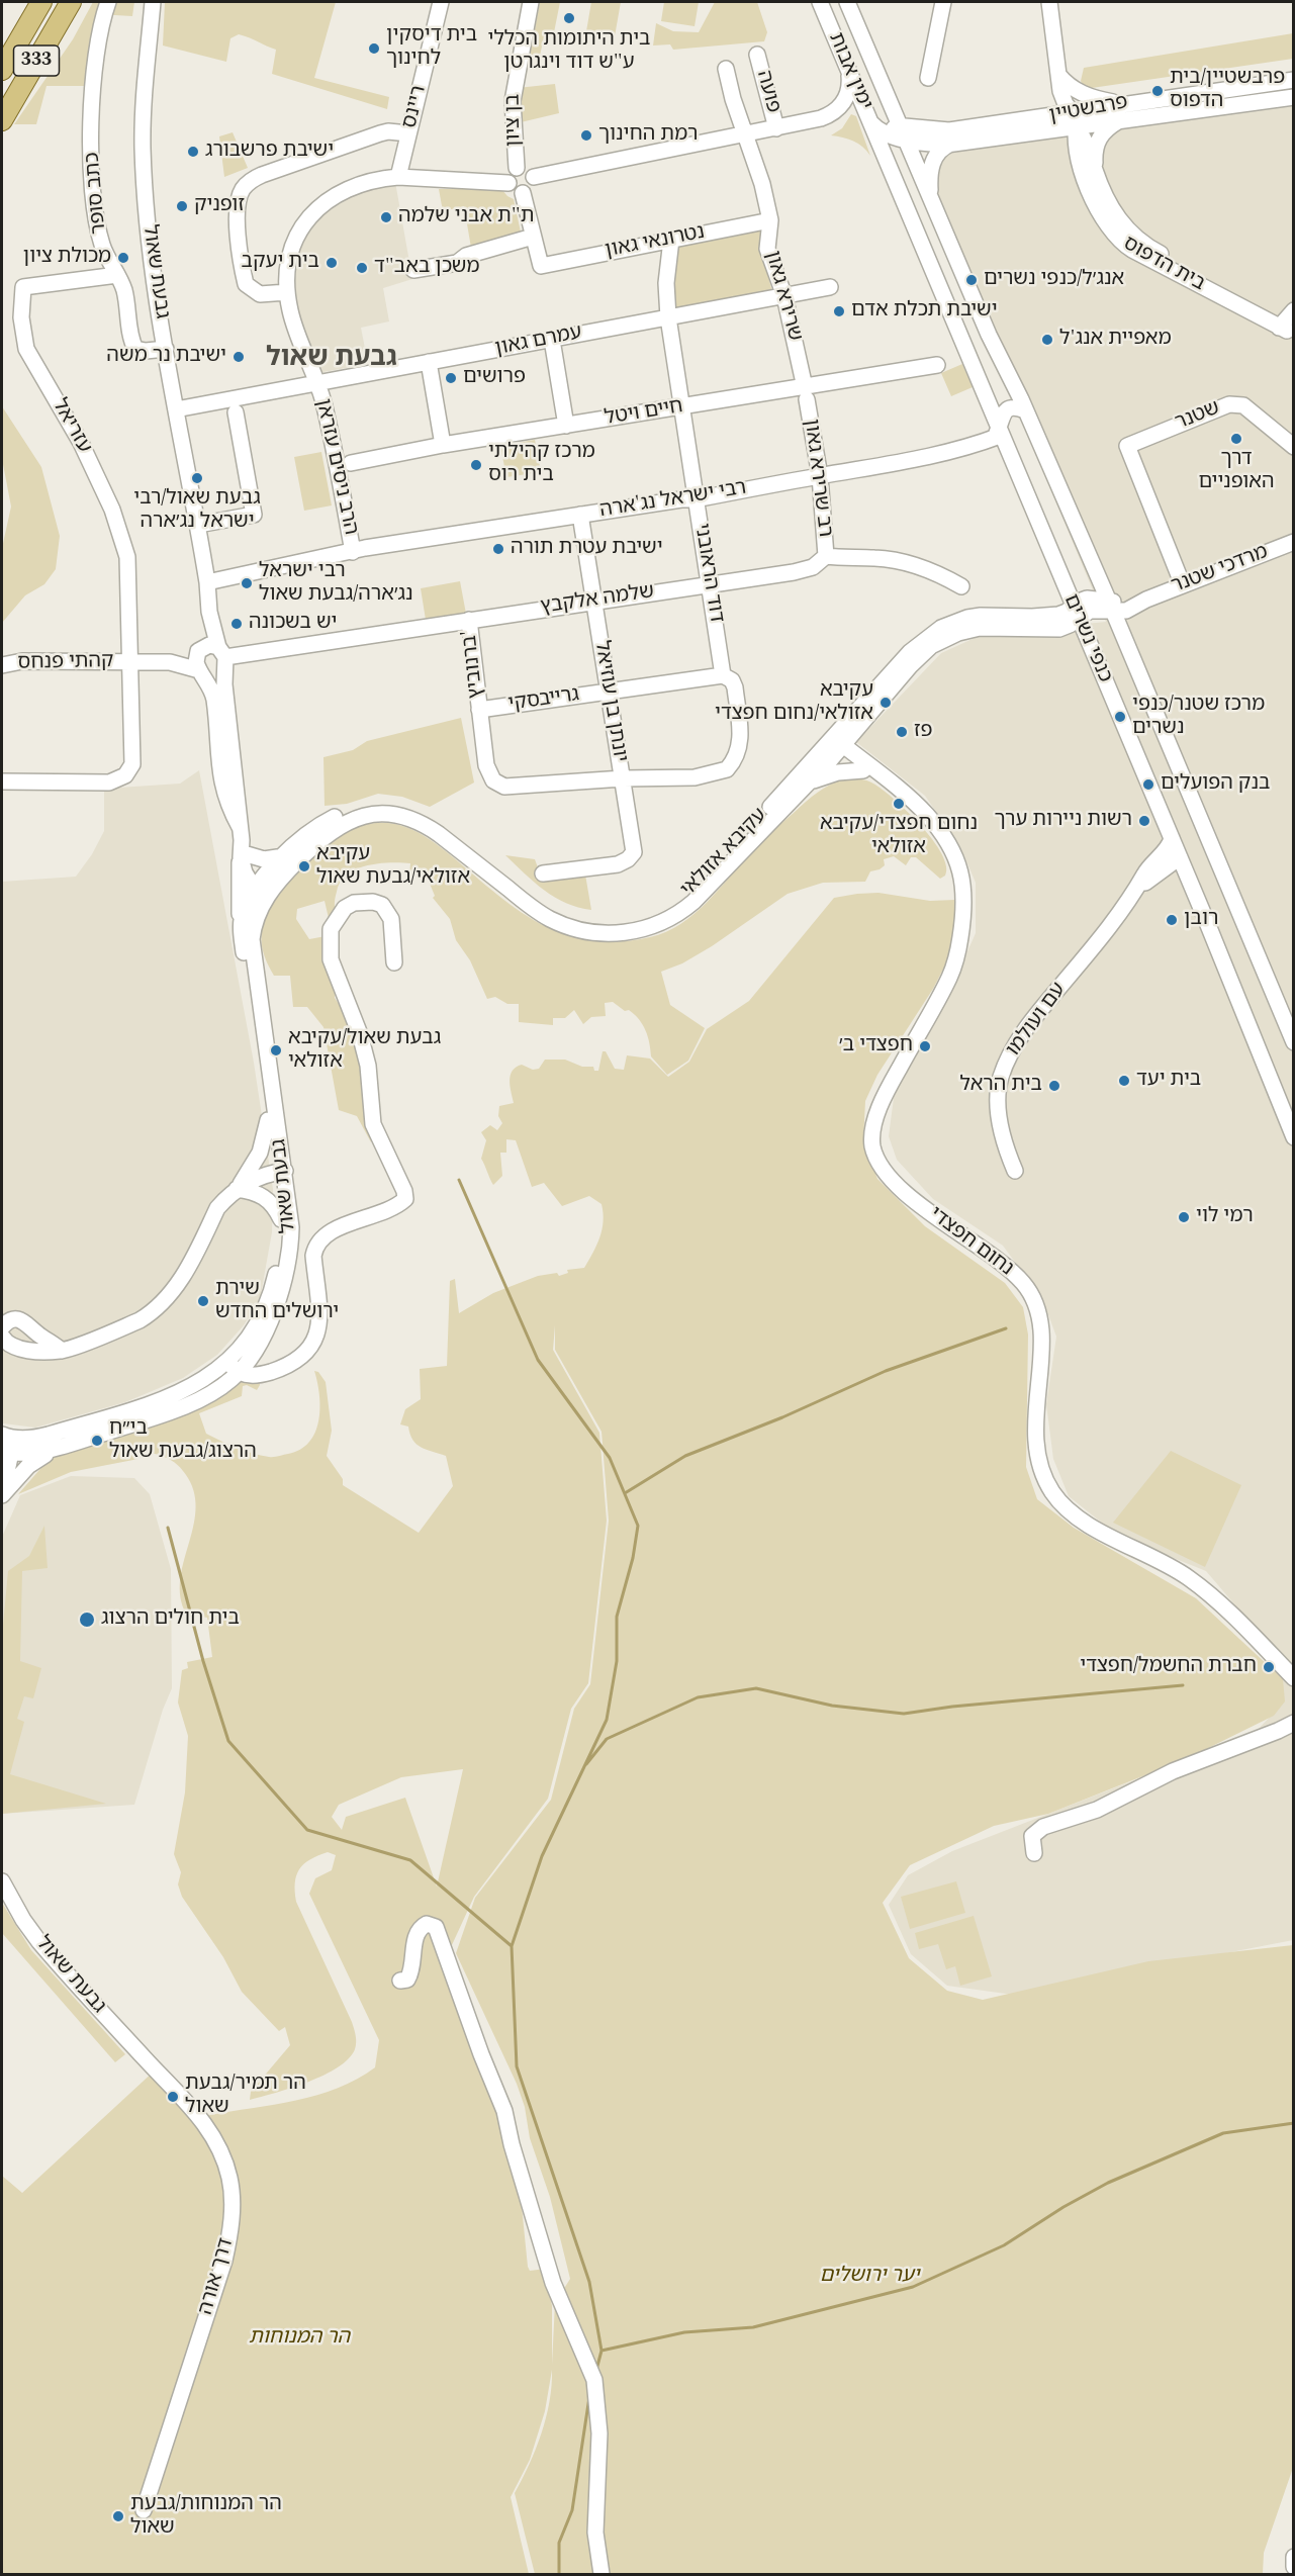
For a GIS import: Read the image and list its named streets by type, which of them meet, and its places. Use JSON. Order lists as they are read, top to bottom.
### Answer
{
  "streets": {
    "main road": ["333"],
    "street": [
      "ימין אבות",
      "פועה",
      "ריינס",
      "פרבשטיין",
      "בן ציון",
      "כתב סופר",
      "נטרונאי גאון",
      "בית הדפוס",
      "גבעת שאול",
      "שרירא גאון",
      "עמרם גאון",
      "חיים ויטל",
      "שטנר",
      "עזריאל",
      "הרב ניסים עזראן",
      "רב שרירא גאון",
      "רבי ישראל נג'ארה",
      "מרדכי שטנר",
      "דוד הראובני",
      "שלמה אלקבץ",
      "כנפי נשרים",
      "קהתי פנחס",
      "ברנוביץ'",
      "גרייבסקי",
      "יונתן בן עוזיאל",
      "עקיבא אזולאי",
      "עם ועולמו",
      "נחום חפצדי",
      "דרך אורה"
    ]
  },
  "crossings": [
    ["ימין אבות", "פרבשטיין"],
    ["ימין אבות", "כנפי נשרים"],
    ["פרבשטיין", "בית הדפוס"],
    ["פרבשטיין", "כנפי נשרים"],
    ["כתב סופר", "גבעת שאול"],
    ["כתב סופר", "עזריאל"],
    ["נטרונאי גאון", "שרירא גאון"],
    ["נטרונאי גאון", "דוד הראובני"],
    ["גבעת שאול", "עמרם גאון"],
    ["גבעת שאול", "רבי ישראל נג'ארה"],
    ["גבעת שאול", "שלמה אלקבץ"],
    ["גבעת שאול", "קהתי פנחס"],
    ["גבעת שאול", "עקיבא אזולאי"],
    ["גבעת שאול", "דרך אורה"],
    ["שרירא גאון", "עמרם גאון"],
    ["שרירא גאון", "חיים ויטל"],
    ["שרירא גאון", "רב שרירא גאון"],
    ["עמרם גאון", "הרב ניסים עזראן"],
    ["עמרם גאון", "דוד הראובני"],
    ["חיים ויטל", "רב שרירא גאון"],
    ["חיים ויטל", "דוד הראובני"],
    ["שטנר", "מרדכי שטנר"],
    ["עזריאל", "קהתי פנחס"],
    ["הרב ניסים עזראן", "רבי ישראל נג'ארה"],
    ["רב שרירא גאון", "רבי ישראל נג'ארה"],
    ["רב שרירא גאון", "שלמה אלקבץ"],
    ["רבי ישראל נג'ארה", "דוד הראובני"],
    ["רבי ישראל נג'ארה", "כנפי נשרים"],
    ["רבי ישראל נג'ארה", "יונתן בן עוזיאל"],
    ["מרדכי שטנר", "כנפי נשרים"],
    ["מרדכי שטנר", "עקיבא אזולאי"],
    ["דוד הראובני", "שלמה אלקבץ"],
    ["דוד הראובני", "גרייבסקי"],
    ["דוד הראובני", "יונתן בן עוזיאל"],
    ["שלמה אלקבץ", "ברנוביץ'"],
    ["שלמה אלקבץ", "יונתן בן עוזיאל"],
    ["כנפי נשרים", "עקיבא אזולאי"],
    ["כנפי נשרים", "עם ועולמו"],
    ["ברנוביץ'", "גרייבסקי"],
    ["גרייבסקי", "יונתן בן עוזיאל"],
    ["עקיבא אזולאי", "נחום חפצדי"]
  ],
  "districts": ["גבעת שאול"],
  "parks": ["יער ירושלים", "הר המנוחות"],
  "places": [
    "בית היתומות הכללי ע\"ש דוד וינגרטן",
    "בית דיסקין לחינוך",
    "פרבשטיין/בית הדפוס",
    "רמת החינוך",
    "ישיבת פרשבורג",
    "זופניק",
    "ת\"ת אבני שלמה",
    "מכולת ציון",
    "בית יעקב",
    "משכן באב\"ד",
    "אנג׳ל/כנפי נשרים",
    "ישיבת תכלת אדם",
    "מאפיית אנג'ל",
    "ישיבת נר משה",
    "פרושים",
    "דרך האופניים",
    "מרכז קהילתי בית רוס",
    "גבעת שאול/רבי ישראל נג׳ארה",
    "ישיבת עטרת תורה",
    "רבי ישראל נג׳ארה/גבעת שאול",
    "יש בשכונה",
    "עקיבא אזולאי/נחום חפצדי",
    "מרכז שטנר/כנפי נשרים",
    "פז",
    "בנק הפועלים",
    "נחום חפצדי/עקיבא אזולאי",
    "רשות ניירות ערך",
    "עקיבא אזולאי/גבעת שאול",
    "רובן",
    "חפצדי ב׳",
    "גבעת שאול/עקיבא אזולאי",
    "בית יעד",
    "בית הראל",
    "רמי לוי",
    "שירת ירושלים החדש",
    "בי״ח הרצוג/גבעת שאול",
    "בית חולים הרצוג",
    "חברת החשמל/חפצדי",
    "הר תמיר/גבעת שאול",
    "הר המנוחות/גבעת שאול"
  ]
}
